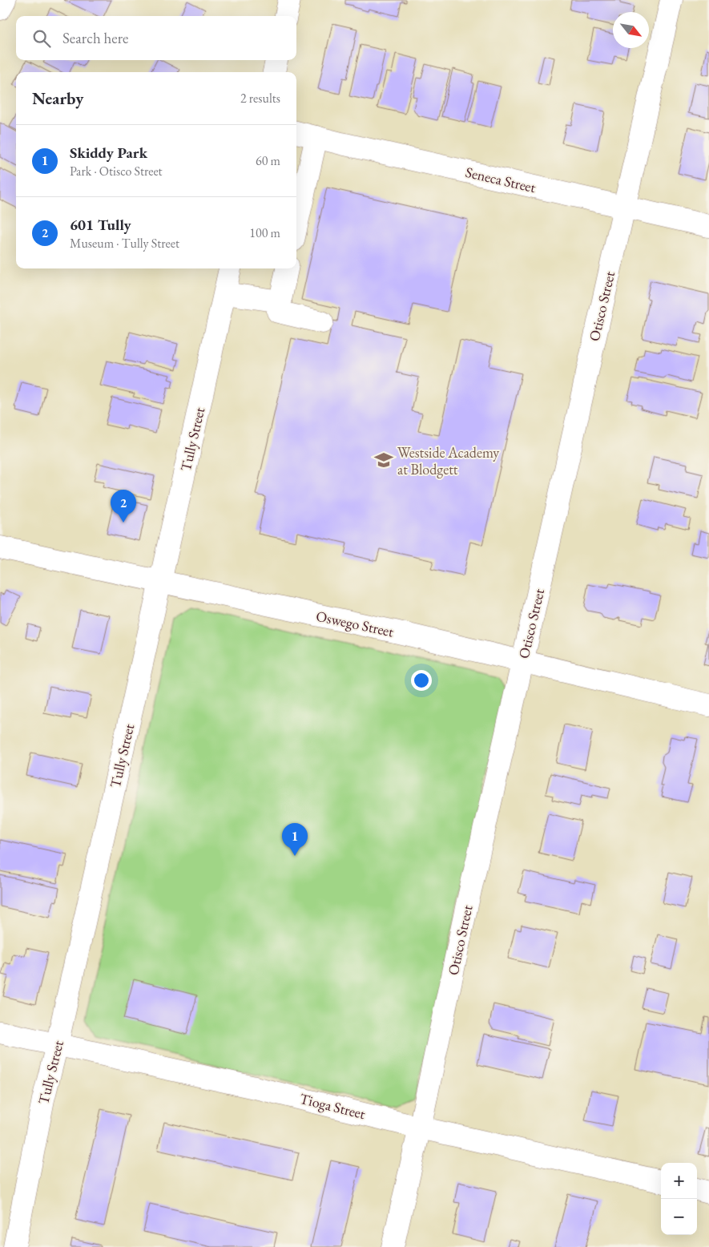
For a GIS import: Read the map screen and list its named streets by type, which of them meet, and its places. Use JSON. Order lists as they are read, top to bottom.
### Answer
{
  "streets": {
    "street": [
      "Seneca Street",
      "Otisco Street",
      "Tully Street",
      "Oswego Street",
      "Tioga Street"
    ]
  },
  "crossings": [
    ["Seneca Street", "Otisco Street"],
    ["Otisco Street", "Oswego Street"],
    ["Otisco Street", "Tioga Street"],
    ["Tully Street", "Oswego Street"],
    ["Tully Street", "Tioga Street"]
  ],
  "places": {
    "school or university": ["Westside Academy at Blodgett"]
  },
  "north": "bottom right",
  "page": {
    "search": "Search here",
    "heading": ["Nearby", "2 results"],
    "list": [
      {
        "mark": "1",
        "name": "Skiddy Park",
        "note": "Park · Otisco Street",
        "value": "60 m"
      },
      {
        "mark": "2",
        "name": "601 Tully",
        "note": "Museum · Tully Street",
        "value": "100 m"
      }
    ],
    "pins": ["2", "1"],
    "map_buttons": ["+", "−"]
  }
}
